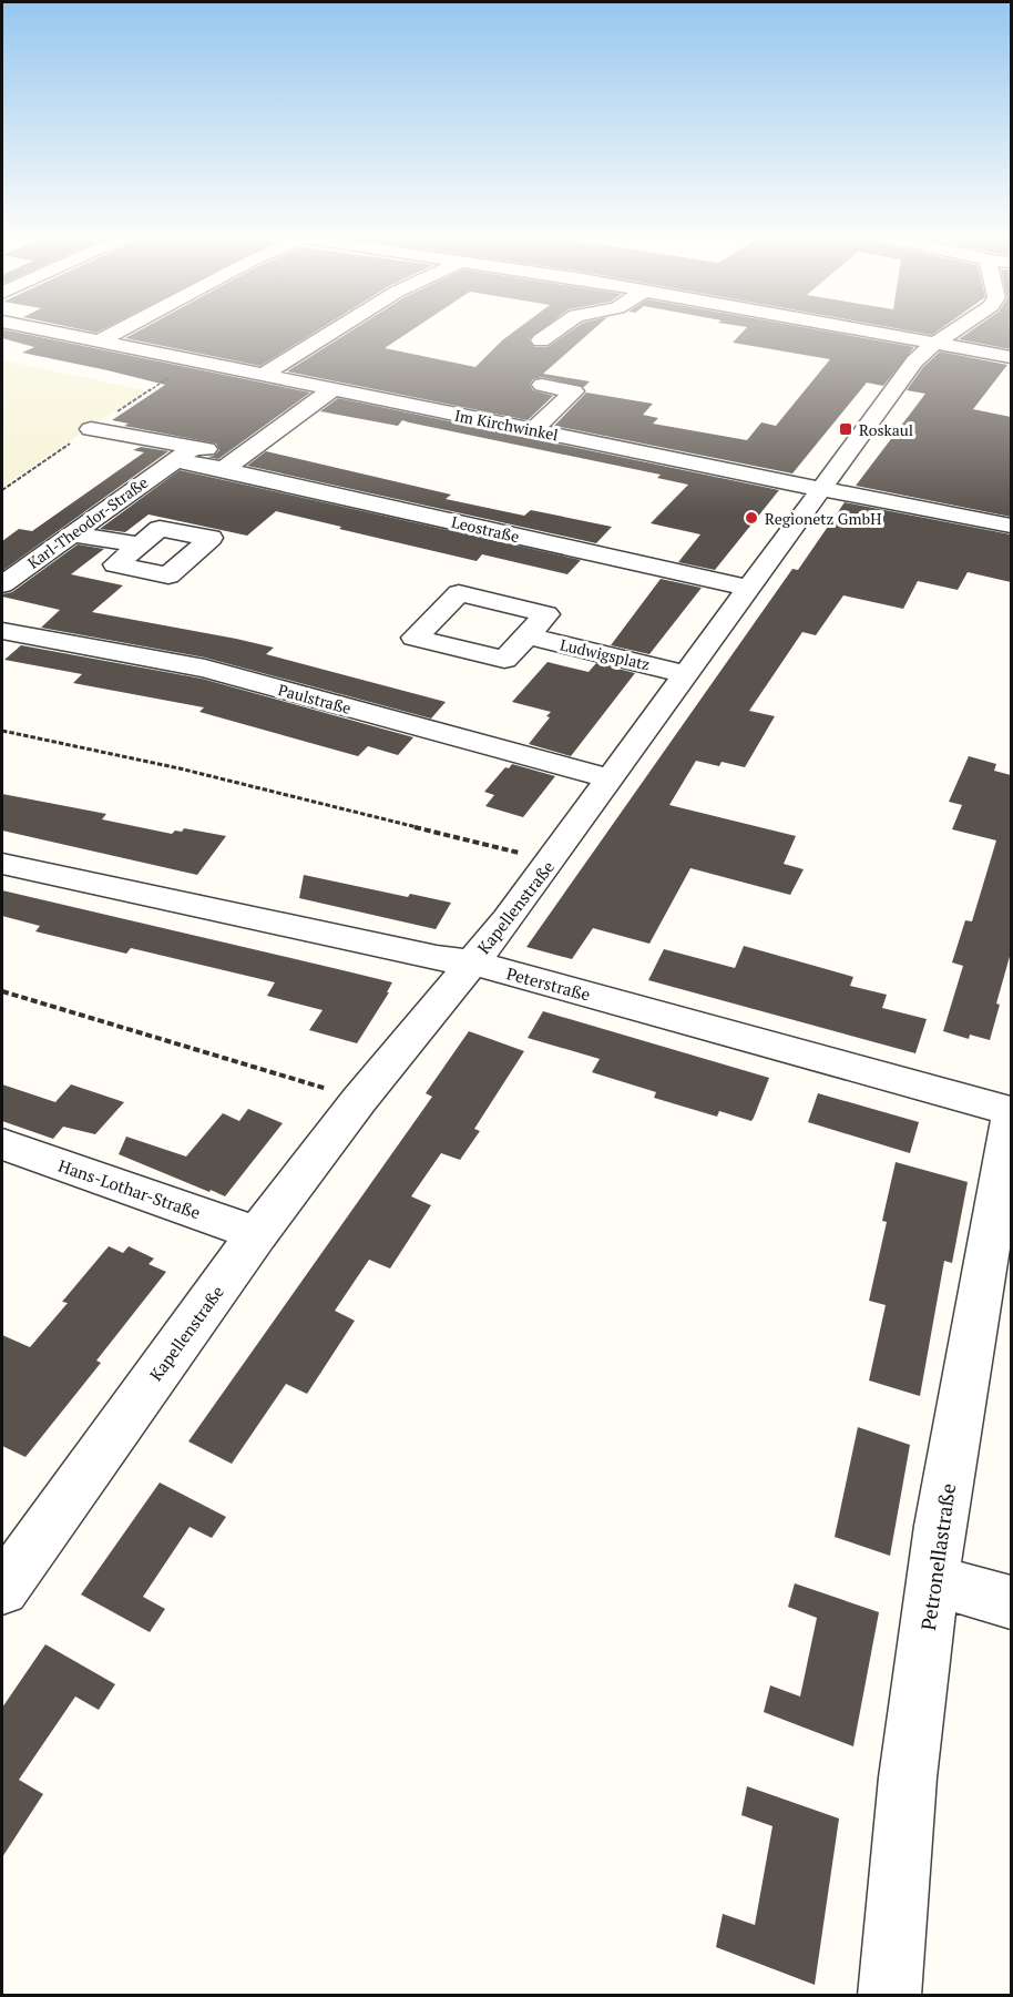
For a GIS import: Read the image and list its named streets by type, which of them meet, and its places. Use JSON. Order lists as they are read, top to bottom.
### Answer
{
  "streets": {
    "street": [
      "Im Kirchwinkel",
      "Karl-Theodor-Straße",
      "Leostraße",
      "Ludwigsplatz",
      "Paulstraße",
      "Kapellenstraße",
      "Peterstraße",
      "Hans-Lothar-Straße",
      "Petronellastraße"
    ]
  },
  "crossings": [
    ["Im Kirchwinkel", "Kapellenstraße"],
    ["Karl-Theodor-Straße", "Leostraße"],
    ["Leostraße", "Kapellenstraße"],
    ["Ludwigsplatz", "Kapellenstraße"],
    ["Paulstraße", "Kapellenstraße"],
    ["Kapellenstraße", "Peterstraße"],
    ["Kapellenstraße", "Hans-Lothar-Straße"]
  ],
  "places": {
    "transit": ["Roskaul"],
    "other": ["Regionetz GmbH"]
  }
}
